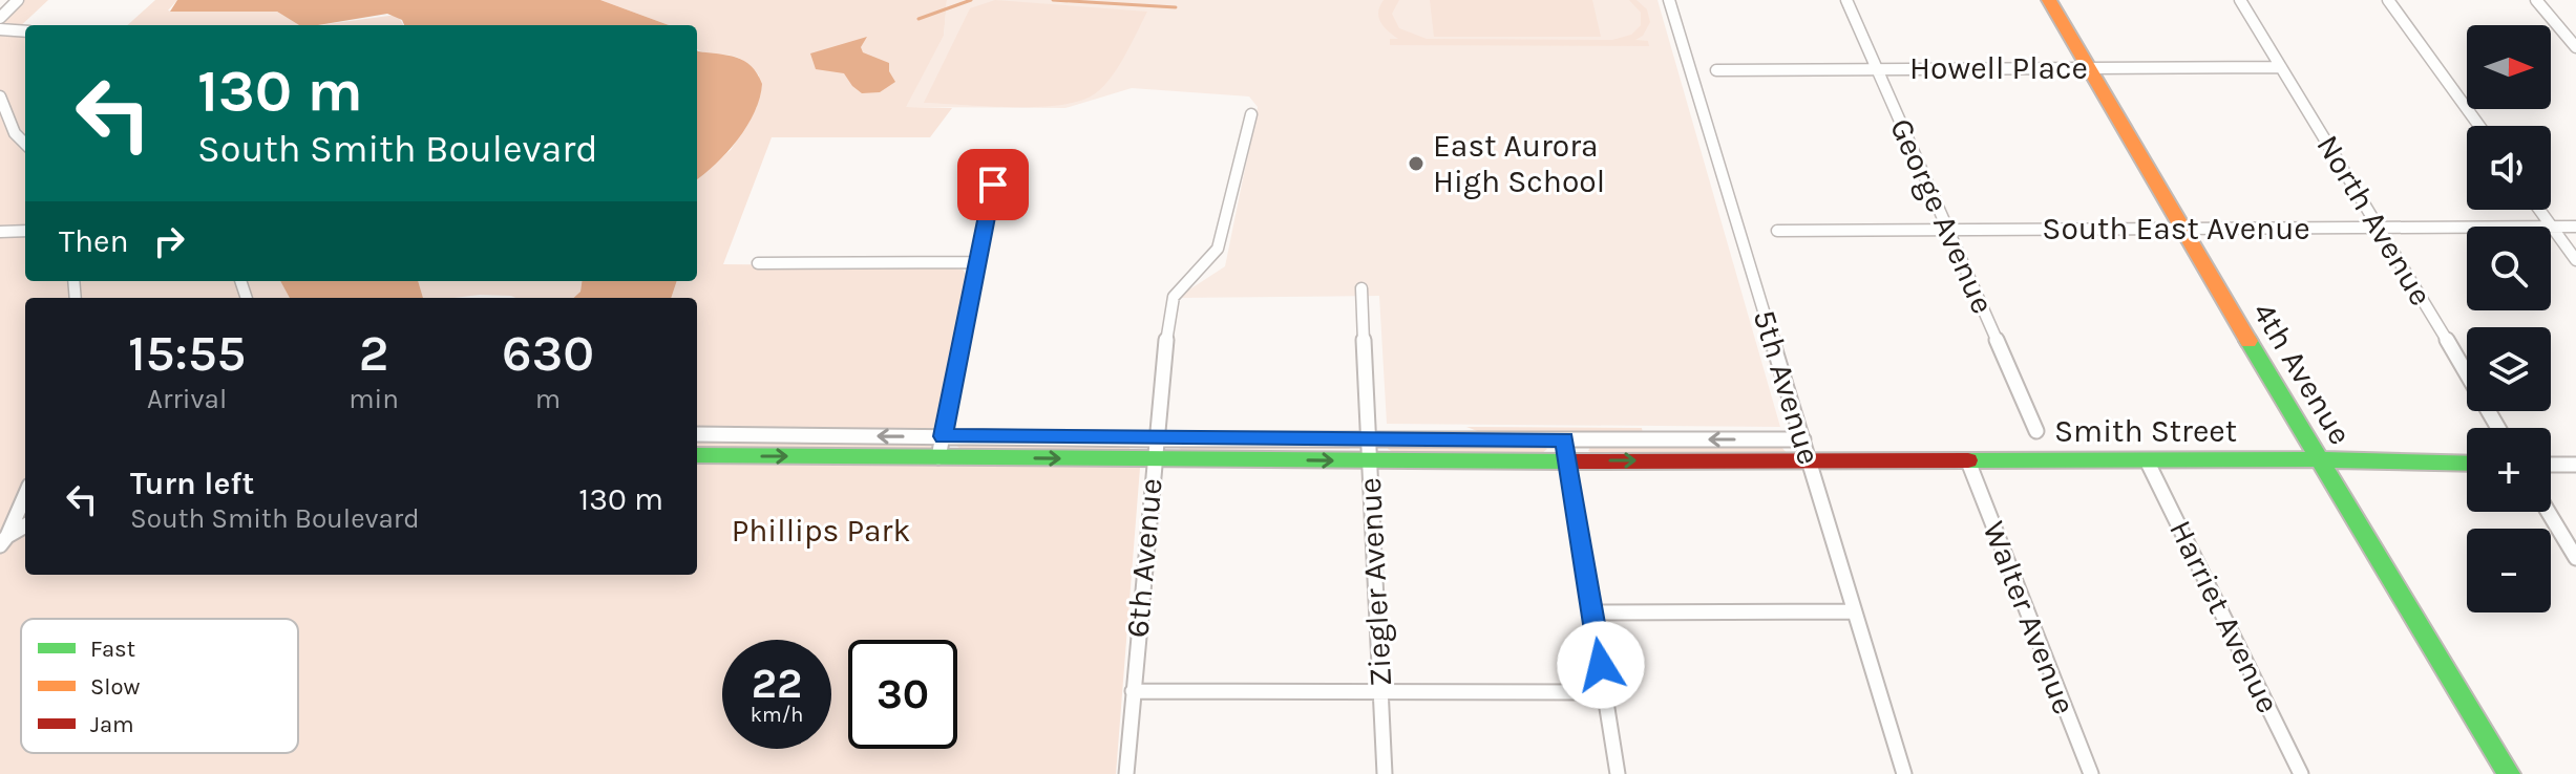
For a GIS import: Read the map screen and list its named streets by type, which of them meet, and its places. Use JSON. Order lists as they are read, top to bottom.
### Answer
{
  "streets": {
    "street": [
      "Howell Place",
      "George Avenue",
      "North Avenue",
      "South East Avenue",
      "4th Avenue",
      "5th Avenue",
      "Smith Street",
      "6th Avenue",
      "Ziegler Avenue",
      "Harriet Avenue",
      "Walter Avenue"
    ]
  },
  "crossings": [
    ["Howell Place", "George Avenue"],
    ["Howell Place", "North Avenue"],
    ["Howell Place", "4th Avenue"],
    ["George Avenue", "South East Avenue"],
    ["North Avenue", "South East Avenue"],
    ["South East Avenue", "4th Avenue"],
    ["4th Avenue", "Smith Street"],
    ["5th Avenue", "Smith Street"],
    ["Smith Street", "6th Avenue"],
    ["Smith Street", "Ziegler Avenue"],
    ["Smith Street", "Harriet Avenue"],
    ["Smith Street", "Walter Avenue"]
  ],
  "parks": ["Phillips Park"],
  "places": ["East Aurora High School"],
  "legend": ["Fast", "Slow", "Jam"],
  "north": "right",
  "page": {
    "map_buttons": ["+", "−"],
    "turn": ["130 m", "South Smith Boulevard"],
    "then": "Then",
    "eta": [
      "15:55",
      "Arrival",
      "2",
      "min",
      "630",
      "m"
    ],
    "list": [
      {
        "name": "Turn left",
        "note": "South Smith Boulevard",
        "value": "130 m"
      }
    ],
    "speed": "22 km/h",
    "limit": "30"
  }
}
